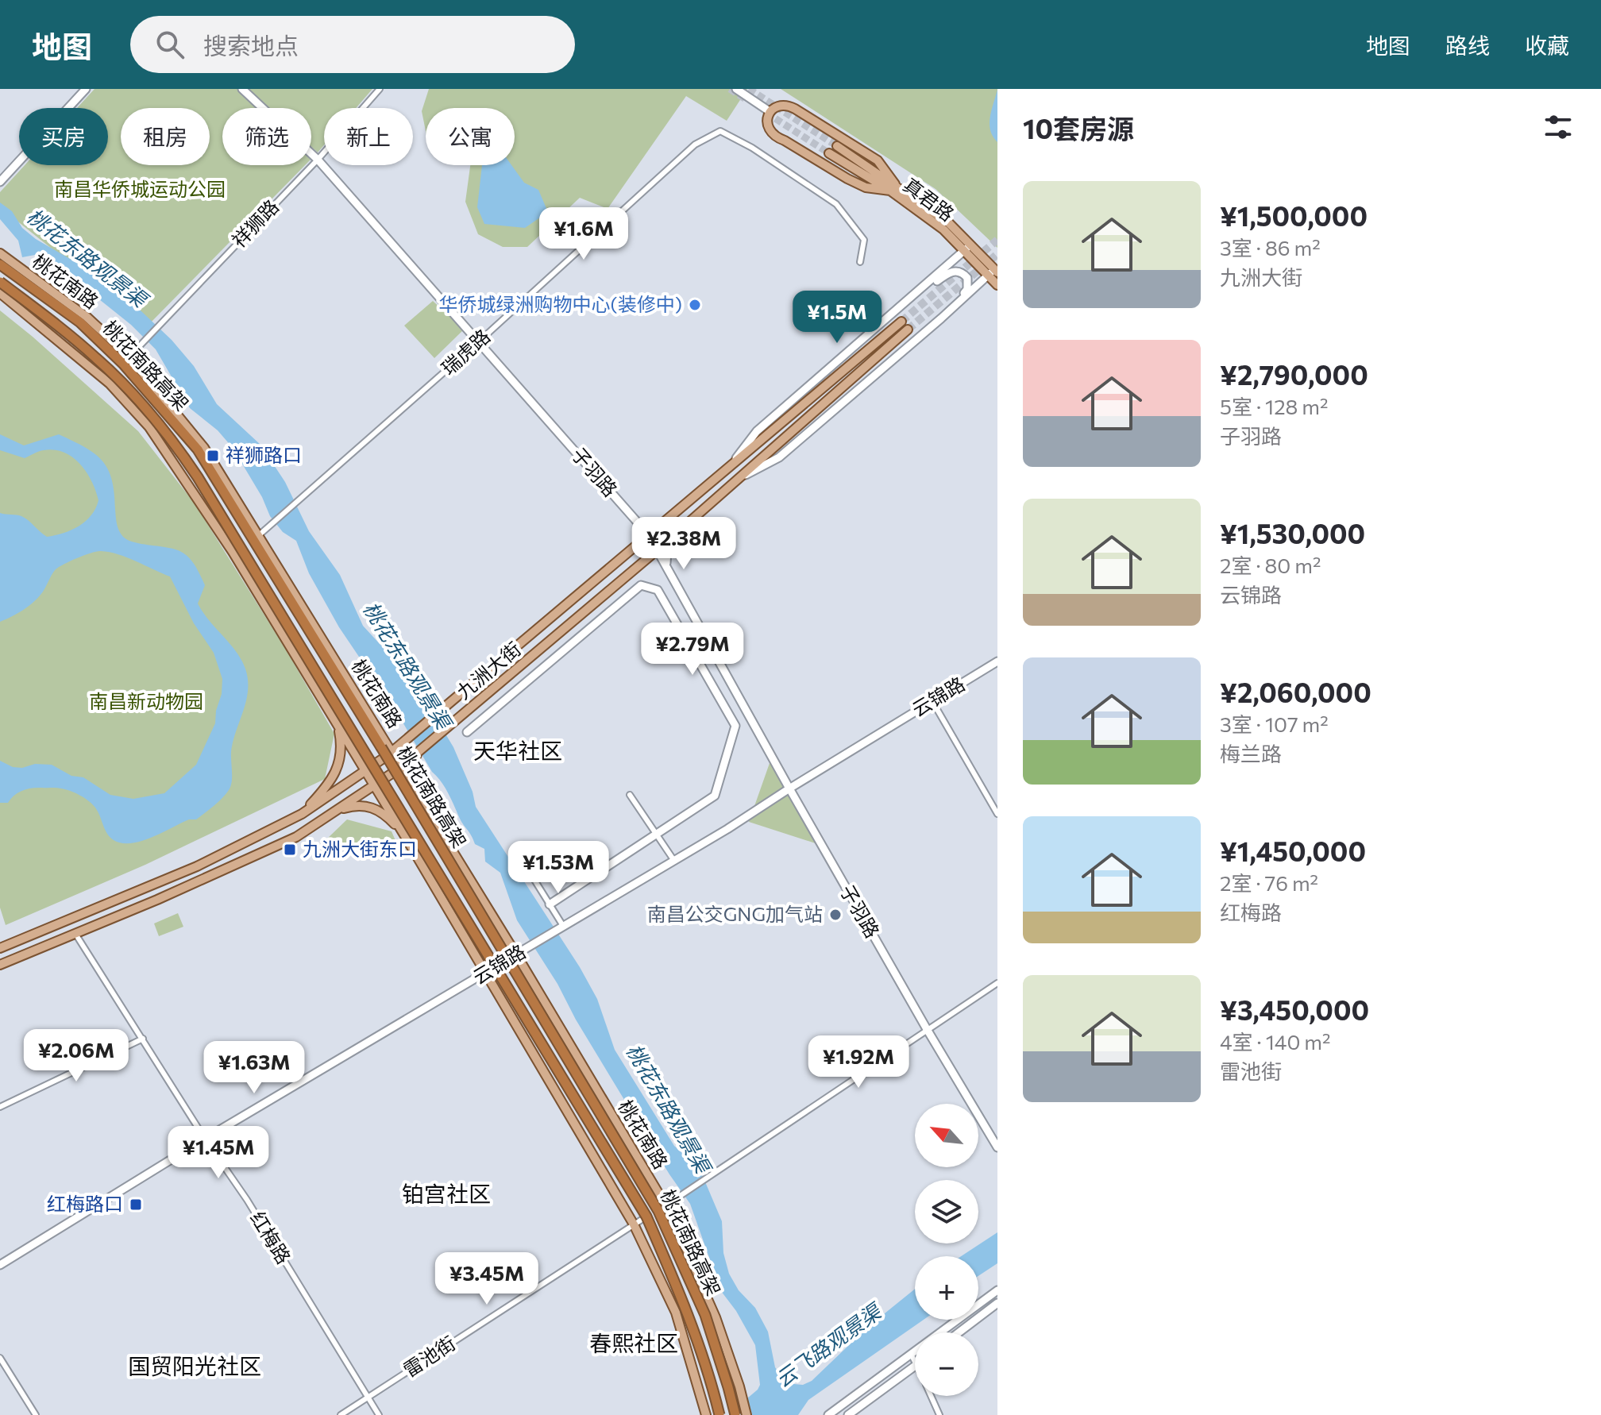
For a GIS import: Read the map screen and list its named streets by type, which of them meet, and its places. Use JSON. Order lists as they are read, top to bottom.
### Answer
{
  "streets": {
    "highway": ["桃花南路高架"],
    "main road": ["真君路", "桃花南路", "九洲大街"],
    "street": [
      "祥狮路",
      "瑞虎路",
      "子羽路",
      "云锦路",
      "红梅路",
      "雷池街"
    ]
  },
  "crossings": [
    ["祥狮路", "桃花南路"],
    ["祥狮路", "子羽路"],
    ["桃花南路", "瑞虎路"],
    ["桃花南路", "桃花南路高架"],
    ["桃花南路", "九洲大街"],
    ["桃花南路", "云锦路"],
    ["瑞虎路", "子羽路"],
    ["桃花南路高架", "雷池街"],
    ["子羽路", "九洲大街"],
    ["子羽路", "云锦路"],
    ["九洲大街", "红梅路"],
    ["云锦路", "红梅路"],
    ["红梅路", "雷池街"]
  ],
  "districts": [
    "天华社区",
    "铂宫社区",
    "春熙社区",
    "国贸阳光社区"
  ],
  "water": ["桃花东路观景渠", "云飞路观景渠"],
  "parks": ["南昌华侨城运动公园", "南昌新动物园"],
  "places": {
    "other": ["华侨城绿洲购物中心(装修中)", "南昌公交GNG加气站"],
    "transit": ["祥狮路口", "九洲大街东口", "红梅路口"]
  },
  "north": "top left",
  "page": {
    "header": "地图",
    "search": "搜索地点",
    "nav": ["地图", "路线", "收藏"],
    "heading": "10套房源",
    "chip": [
      "买房",
      "租房",
      "筛选",
      "新上",
      "公寓"
    ],
    "list": [
      {
        "name": "¥1,500,000",
        "note": "3室 · 86 m² · 九洲大街"
      },
      {
        "name": "¥2,790,000",
        "note": "5室 · 128 m² · 子羽路"
      },
      {
        "name": "¥1,530,000",
        "note": "2室 · 80 m² · 云锦路"
      },
      {
        "name": "¥2,060,000",
        "note": "3室 · 107 m² · 梅兰路"
      },
      {
        "name": "¥1,450,000",
        "note": "2室 · 76 m² · 红梅路"
      },
      {
        "name": "¥3,450,000",
        "note": "4室 · 140 m² · 雷池街"
      }
    ],
    "price": [
      "¥1.6M",
      "¥1.5M",
      "¥2.38M",
      "¥2.79M",
      "¥1.53M",
      "¥2.06M",
      "¥1.92M",
      "¥1.63M",
      "¥1.45M",
      "¥3.45M"
    ],
    "map_buttons": ["+", "−"]
  }
}
